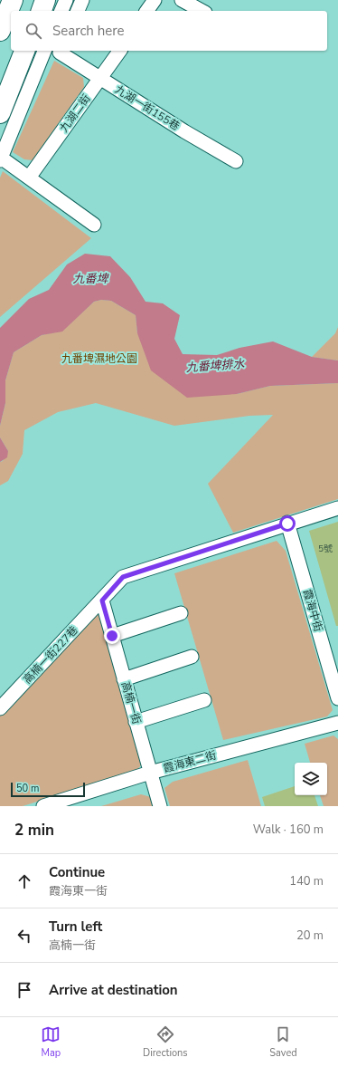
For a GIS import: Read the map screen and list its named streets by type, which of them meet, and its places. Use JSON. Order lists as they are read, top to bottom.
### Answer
{
  "streets": {
    "street": [
      "九湖一街155巷",
      "九湖二街",
      "霞海中街",
      "高楠一街227巷",
      "高楠一街",
      "霞海東二街"
    ]
  },
  "crossings": [
    ["九湖一街155巷", "九湖二街"],
    ["霞海中街", "高楠一街227巷"],
    ["高楠一街227巷", "高楠一街"],
    ["高楠一街", "霞海東二街"]
  ],
  "water": ["九番埤", "九番埤排水"],
  "parks": ["九番埤濕地公園"],
  "house_numbers": ["5號"],
  "scale_bar": "50 m",
  "page": {
    "search": "Search here",
    "scale": "50 m",
    "heading": ["2 min", "Walk · 160 m"],
    "list": [
      ["Continue", "霞海東一街", "140 m"],
      ["Turn left", "高楠一街", "20 m"],
      "Arrive at destination"
    ],
    "nav": ["Map", "Directions", "Saved"]
  }
}
